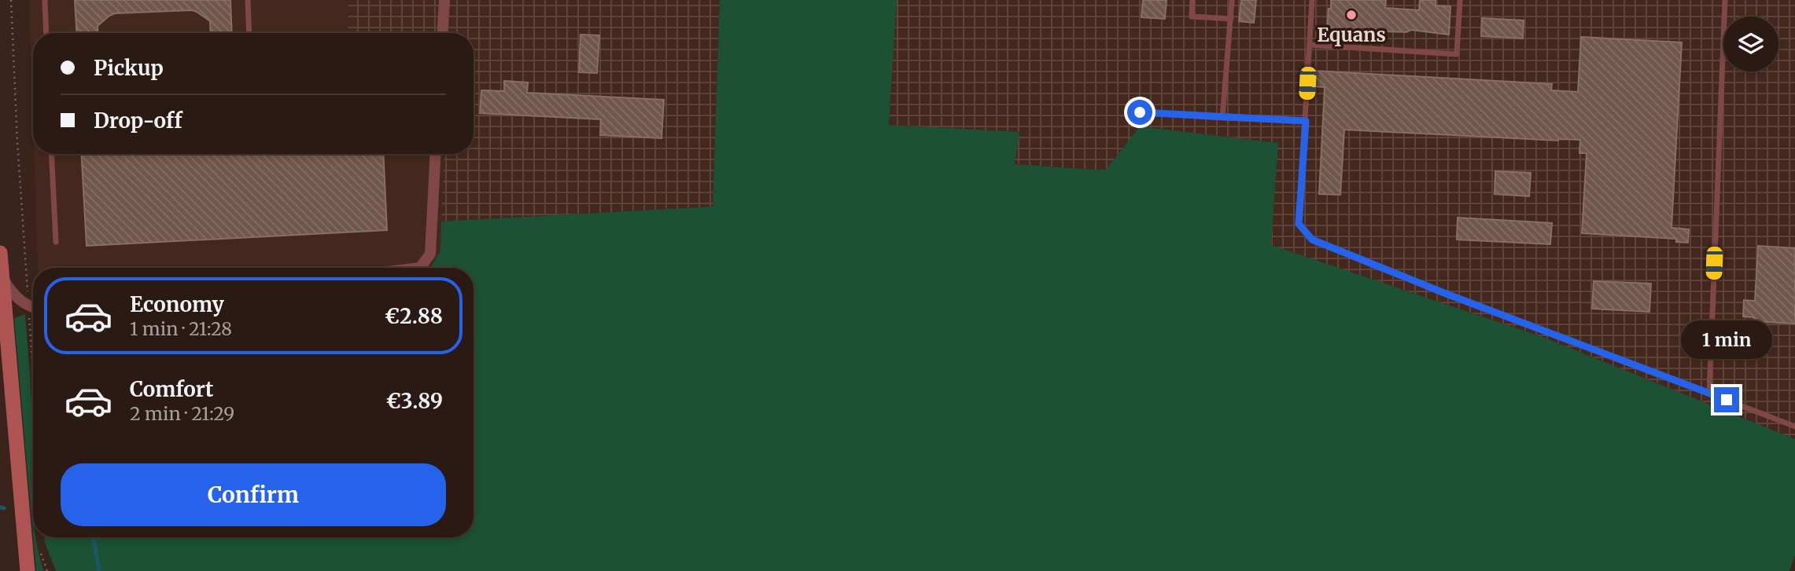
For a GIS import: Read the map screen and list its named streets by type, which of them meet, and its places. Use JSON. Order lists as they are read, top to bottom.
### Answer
{
  "places": ["Equans"],
  "page": {
    "banner": ["Pickup", "Drop-off"],
    "list": [
      {
        "name": "Economy",
        "note": "1 min · 21:28",
        "value": "€2.88"
      },
      {
        "name": "Comfort",
        "note": "2 min · 21:29",
        "value": "€3.89"
      }
    ],
    "bubble": "1 min",
    "buttons": "Confirm"
  }
}
